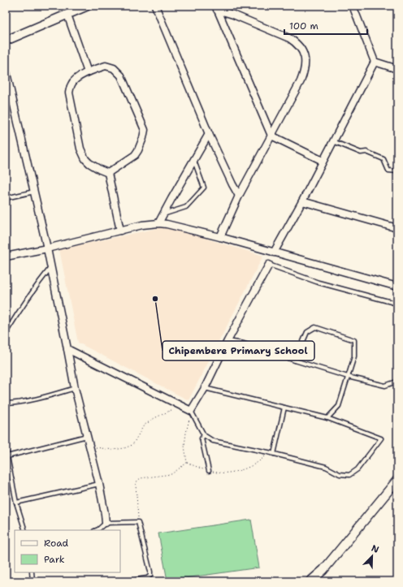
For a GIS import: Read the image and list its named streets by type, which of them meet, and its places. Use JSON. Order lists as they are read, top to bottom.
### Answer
{
  "places": ["Chipembere Primary School"],
  "legend": ["Road", "Park"],
  "scale_bar": "100 m",
  "north": "top right"
}
